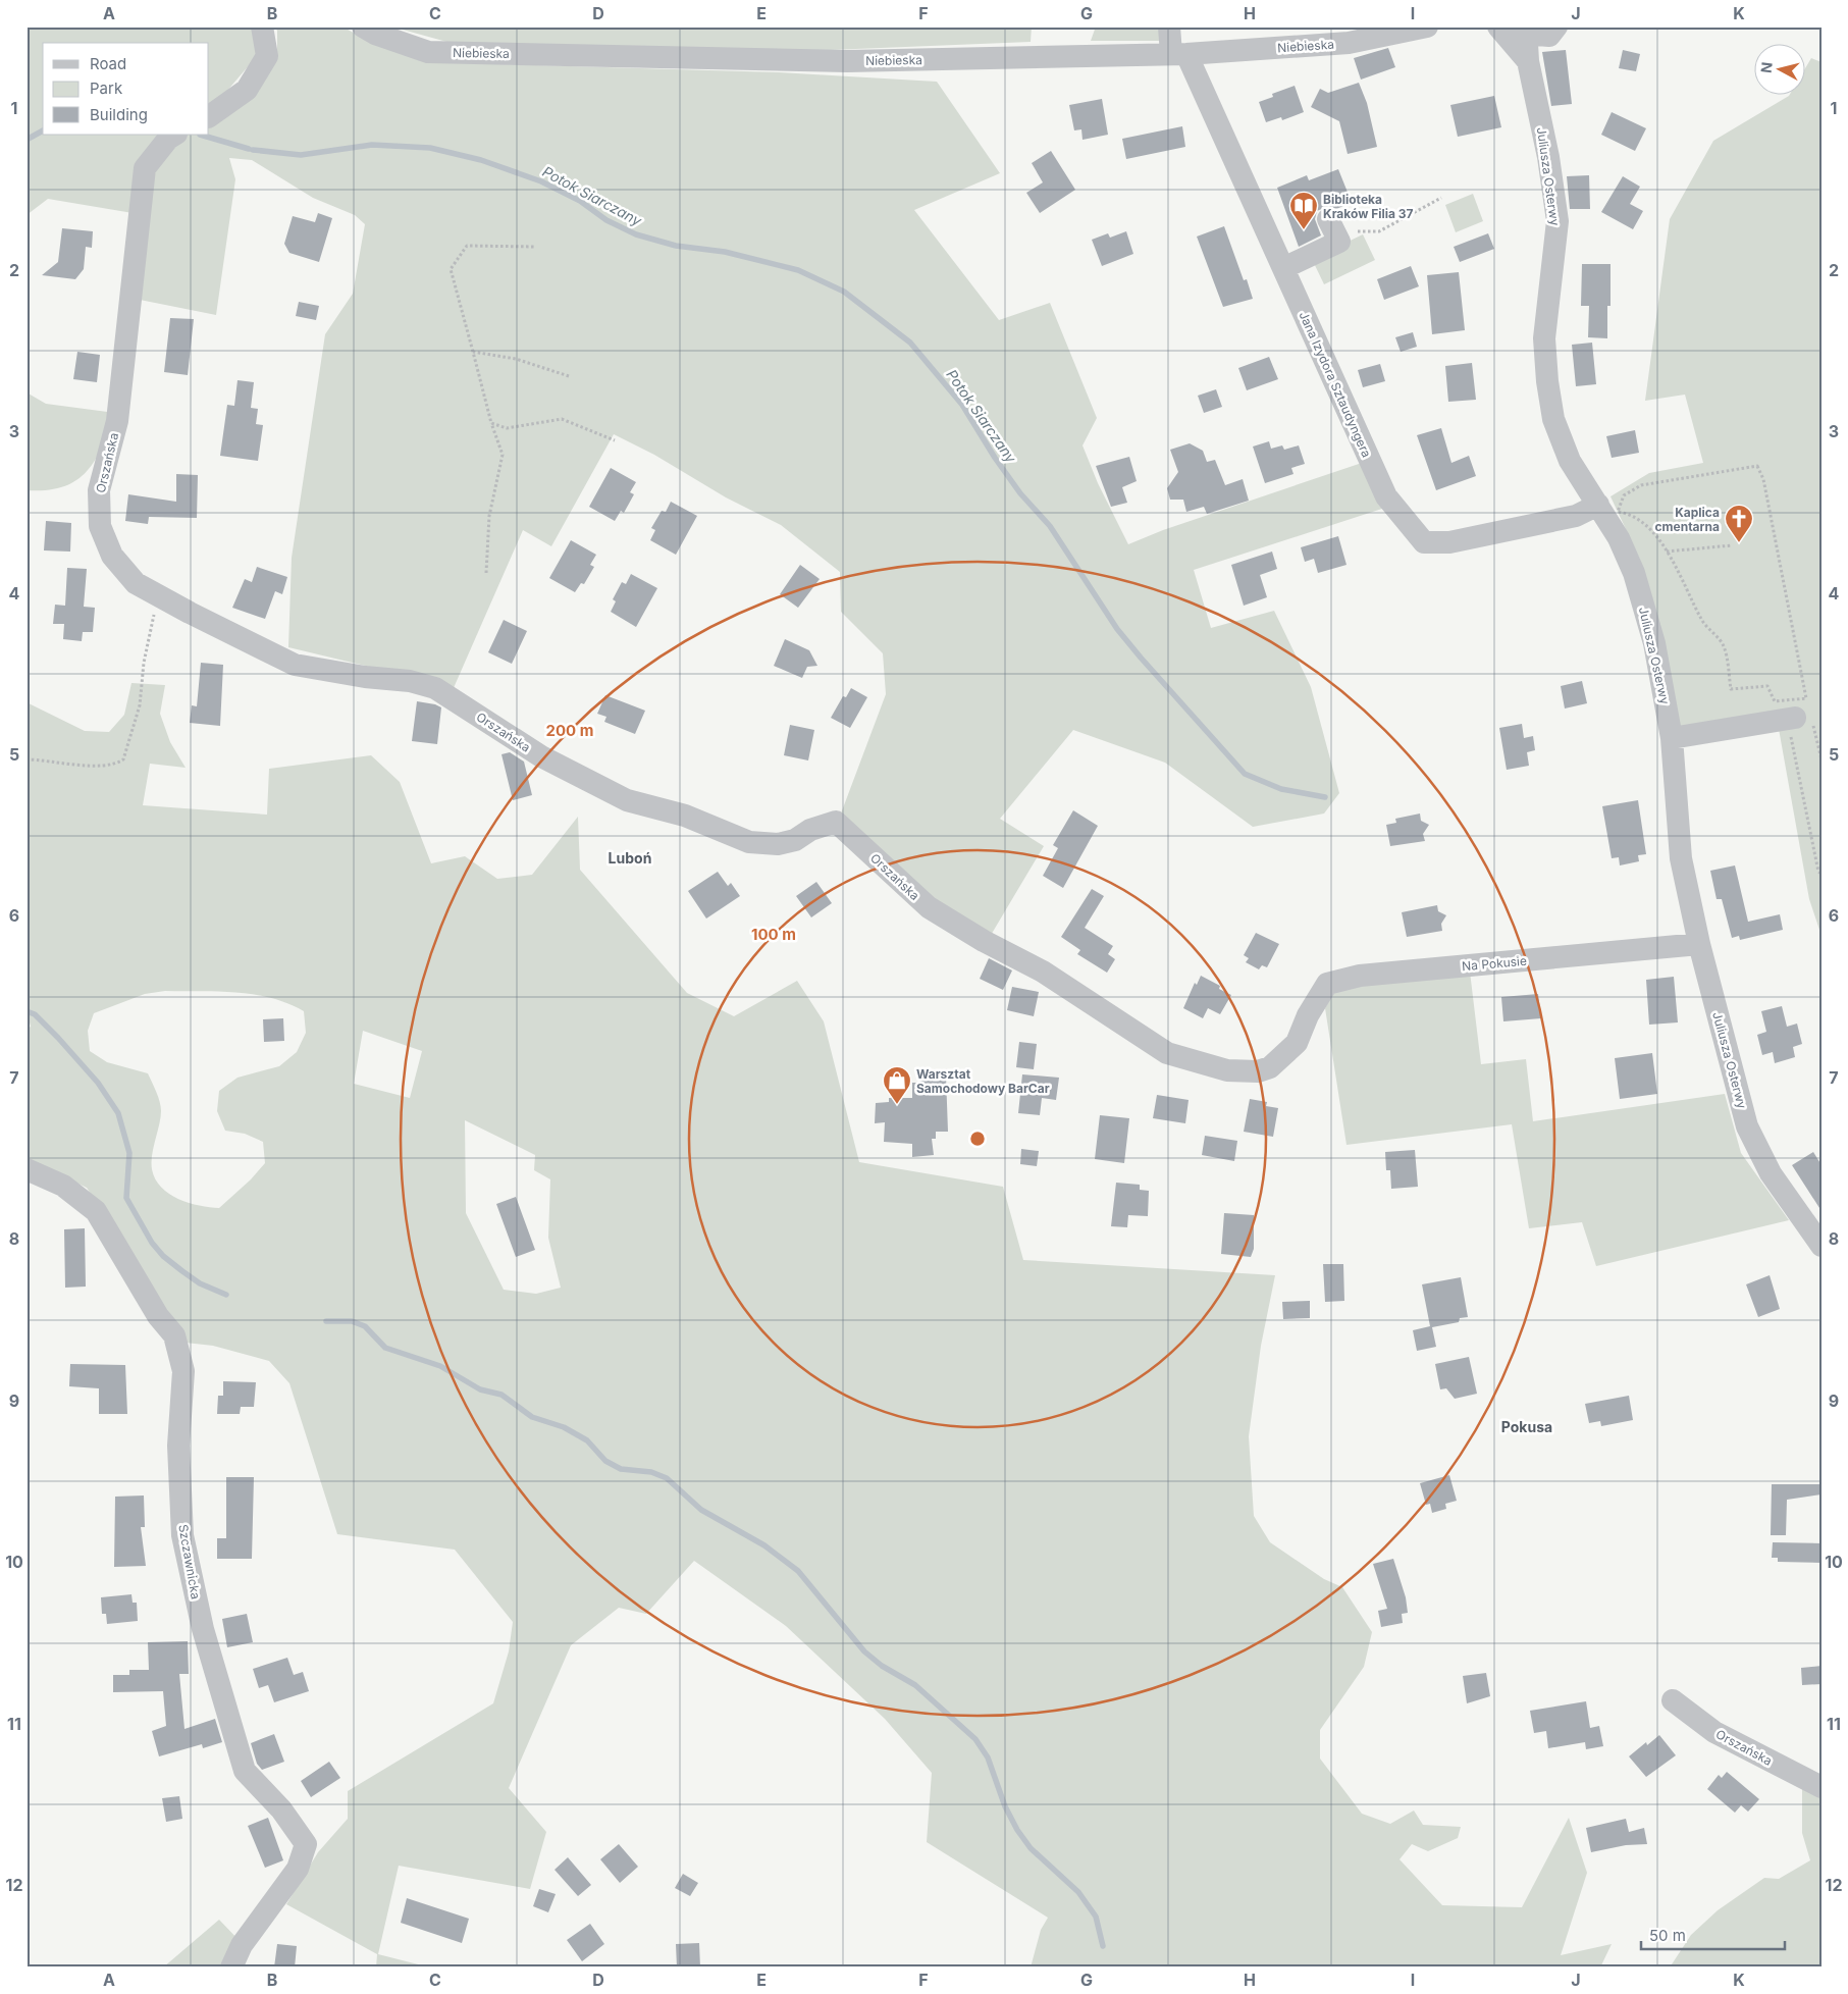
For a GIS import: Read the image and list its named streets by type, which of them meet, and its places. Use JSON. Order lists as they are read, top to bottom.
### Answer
{
  "streets": {
    "street": [
      "Niebieska",
      "Juliusza Osterwy",
      "Jana Izydora Sztaudyngera",
      "Orszańska",
      "Na Pokusie",
      "Szczawnicka"
    ]
  },
  "crossings": [
    ["Niebieska", "Jana Izydora Sztaudyngera"],
    ["Juliusza Osterwy", "Jana Izydora Sztaudyngera"],
    ["Juliusza Osterwy", "Na Pokusie"],
    ["Orszańska", "Na Pokusie"]
  ],
  "districts": ["Luboń", "Pokusa"],
  "water": ["Potok Siarczany"],
  "places": {
    "library": ["Biblioteka Kraków Filia 37"],
    "church": ["Kaplica cmentarna"],
    "shop": ["Warsztat Samochodowy BarCar"]
  },
  "legend": ["Road", "Park", "Building"],
  "scale_bar": "50 m",
  "north": "left",
  "grid": {
    "columns": [
      "A",
      "B",
      "C",
      "D",
      "E",
      "F",
      "G",
      "H",
      "I",
      "J",
      "K"
    ],
    "rows": [
      "1",
      "2",
      "3",
      "4",
      "5",
      "6",
      "7",
      "8",
      "9",
      "10",
      "11",
      "12"
    ]
  },
  "rings": ["200 m", "100 m"]
}
